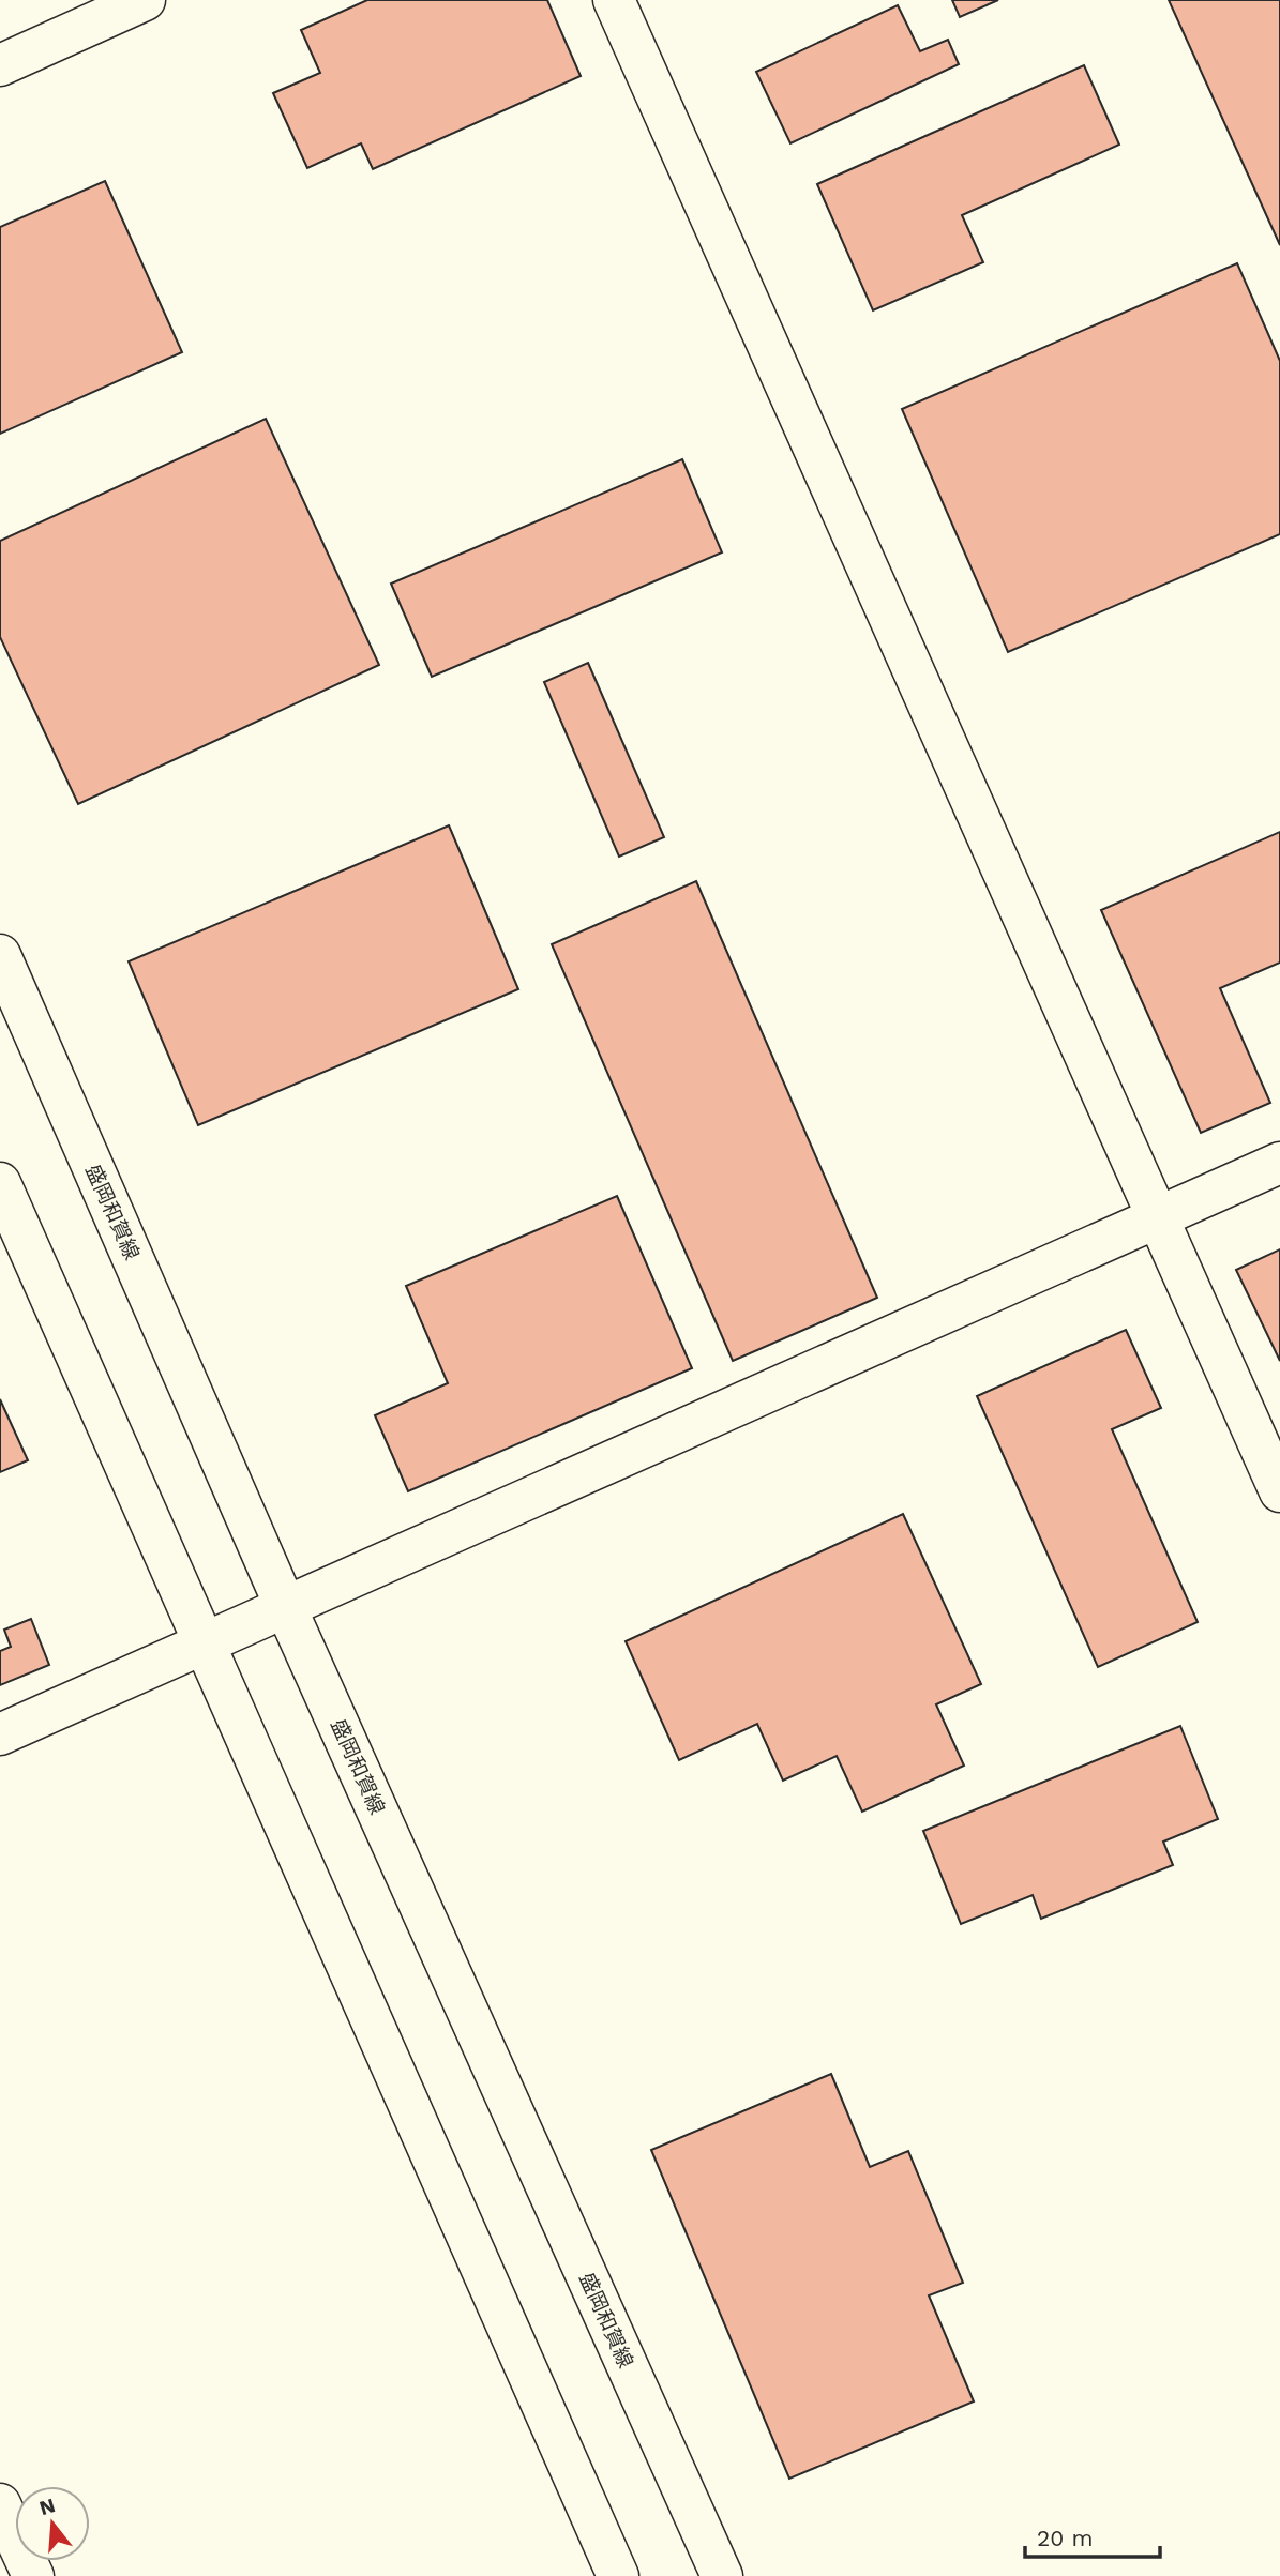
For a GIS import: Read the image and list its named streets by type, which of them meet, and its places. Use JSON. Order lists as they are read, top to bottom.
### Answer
{
  "streets": {
    "street": ["盛岡和賀線"]
  },
  "scale_bar": "20 m",
  "north": "top"
}
